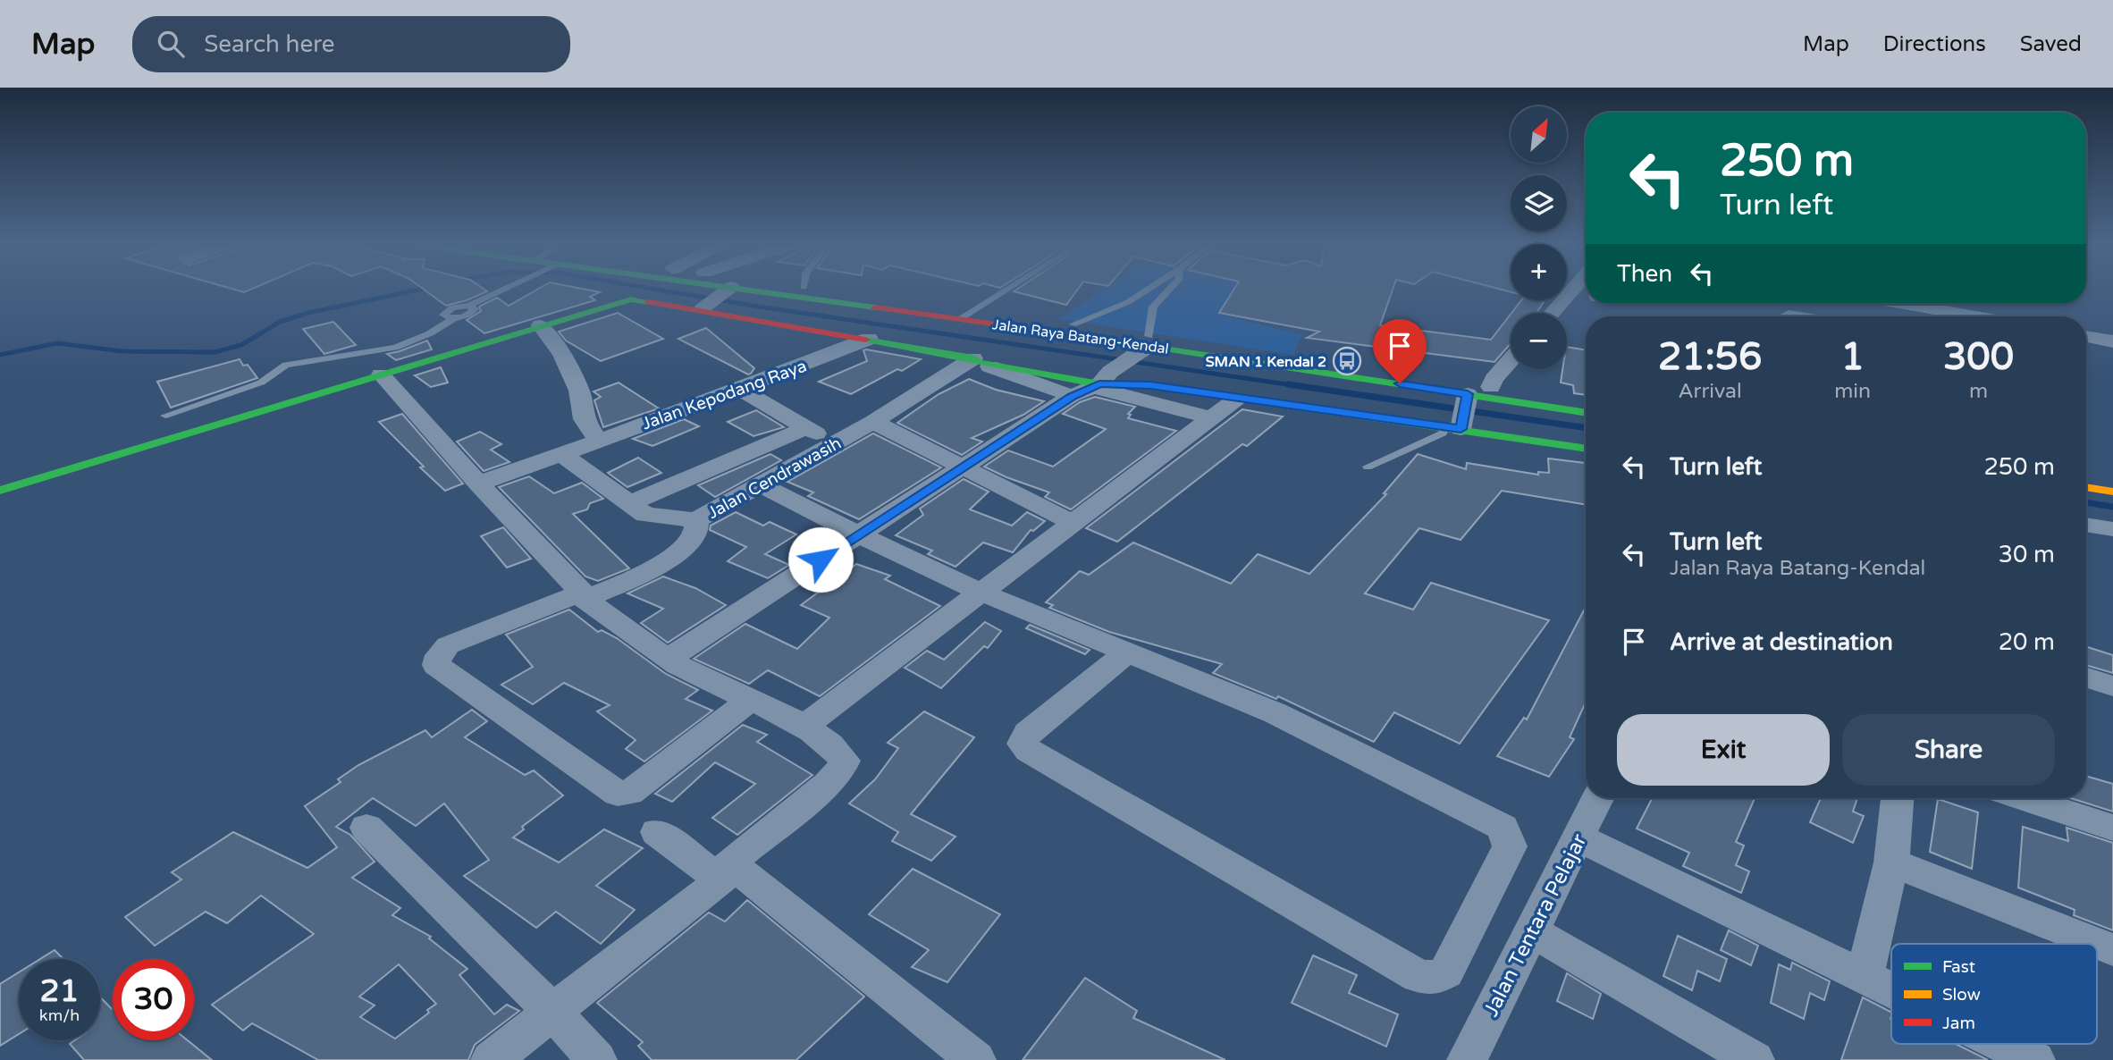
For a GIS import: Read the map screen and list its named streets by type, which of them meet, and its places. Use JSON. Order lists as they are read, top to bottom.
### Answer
{
  "streets": {
    "main road": ["Jalan Raya Batang-Kendal"],
    "street": ["Jalan Kepodang Raya", "Jalan Cendrawasih", "Jalan Tentara Pelajar"]
  },
  "places": {
    "bus stop": ["SMAN 1 Kendal 2"]
  },
  "legend": ["Fast", "Slow", "Jam"],
  "north": "top right",
  "page": {
    "header": "Map",
    "search": "Search here",
    "nav": ["Map", "Directions", "Saved"],
    "map_buttons": ["+", "−"],
    "turn": ["250 m", "Turn left"],
    "then": "Then",
    "eta": [
      "21:56",
      "Arrival",
      "1",
      "min",
      "300",
      "m"
    ],
    "list": [
      {
        "name": "Turn left",
        "value": "250 m"
      },
      {
        "name": "Turn left",
        "note": "Jalan Raya Batang-Kendal",
        "value": "30 m"
      },
      {
        "name": "Arrive at destination",
        "value": "20 m"
      }
    ],
    "buttons": ["Exit", "Share"],
    "speed": "21 km/h",
    "limit": "30"
  }
}
